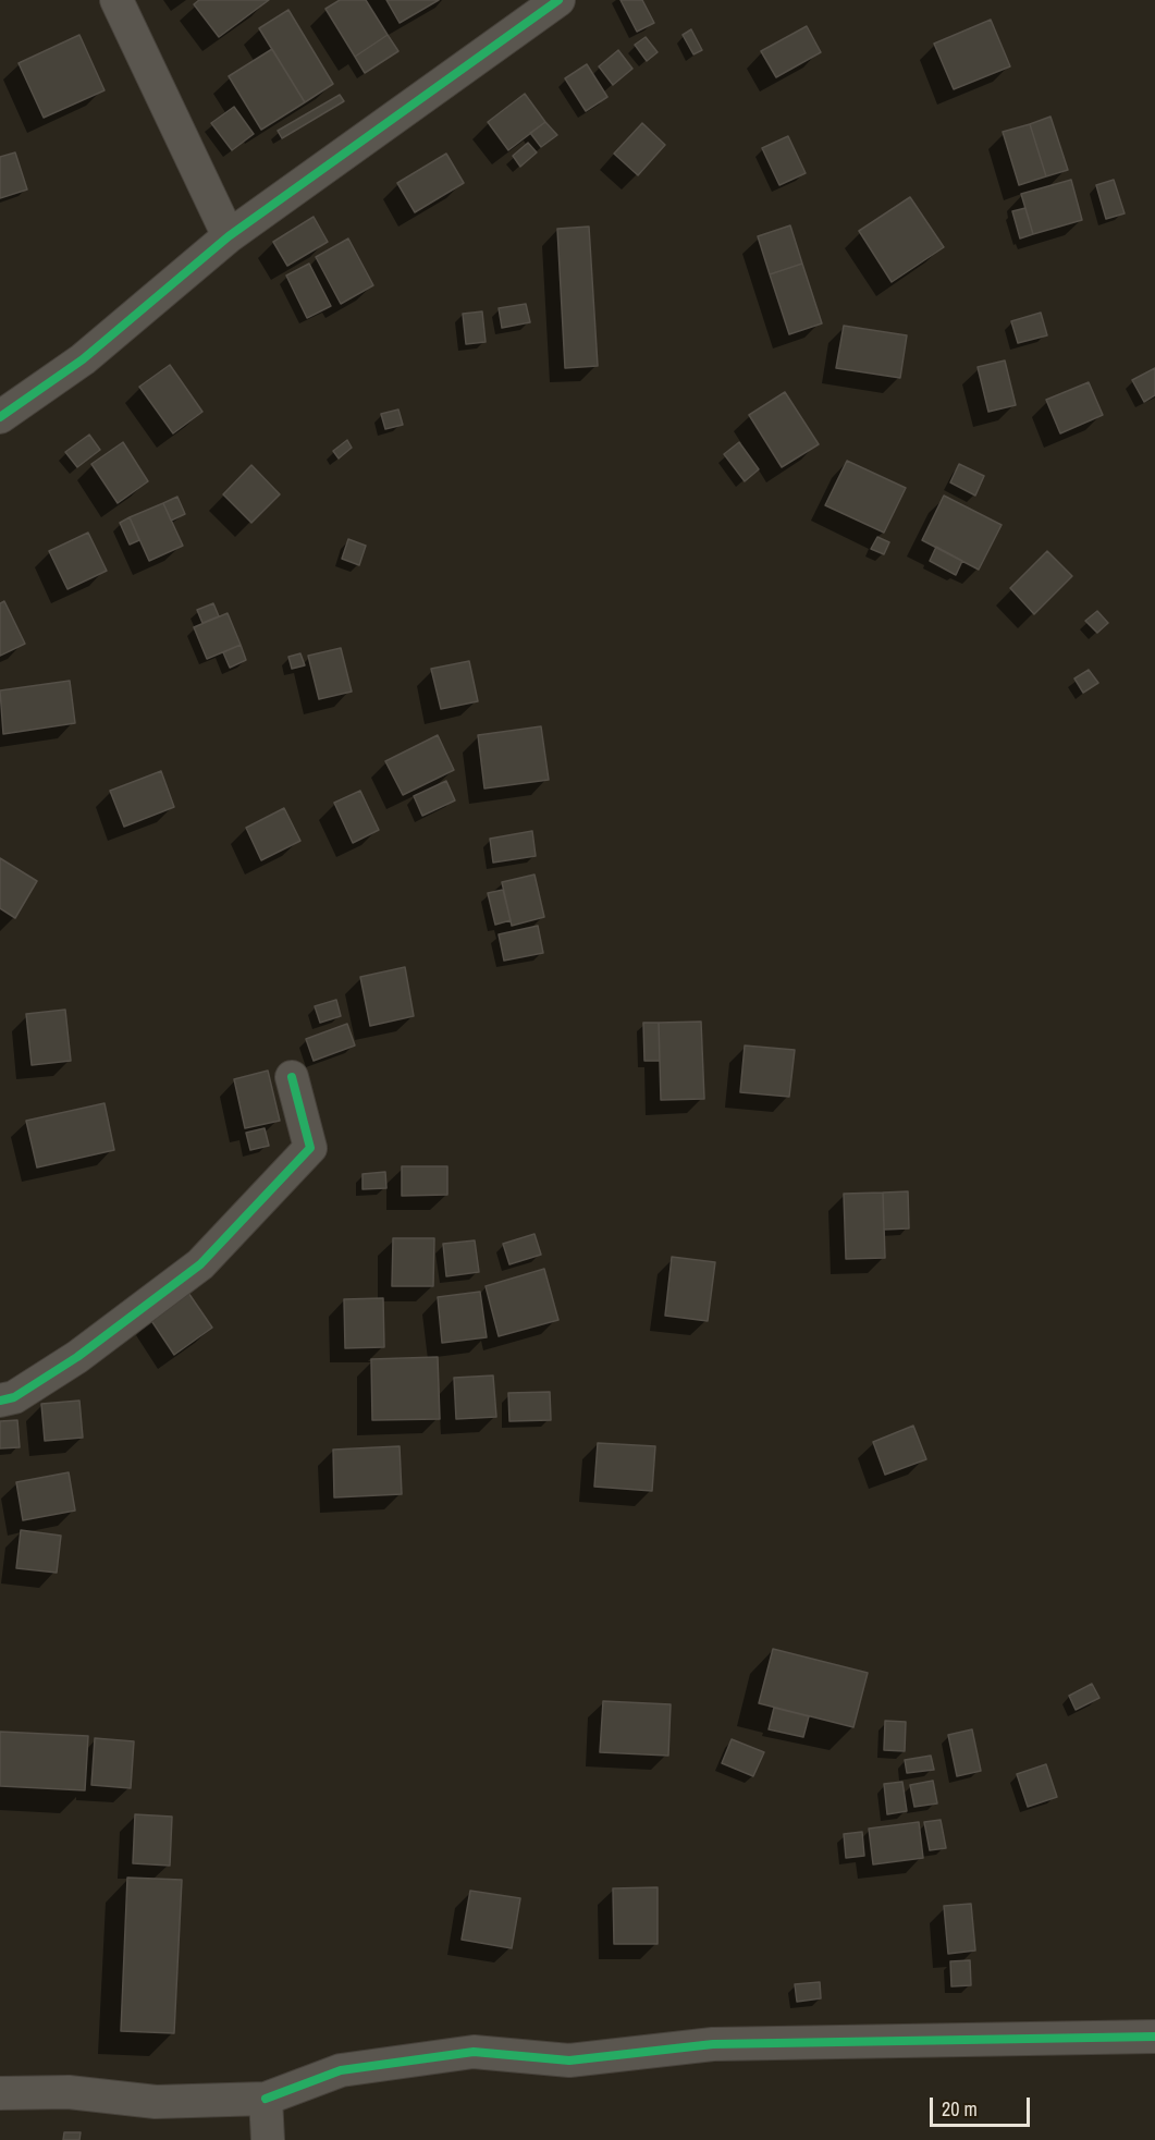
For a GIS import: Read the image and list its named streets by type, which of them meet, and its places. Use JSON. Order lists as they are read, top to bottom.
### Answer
{
  "scale_bar": "20 m"
}
